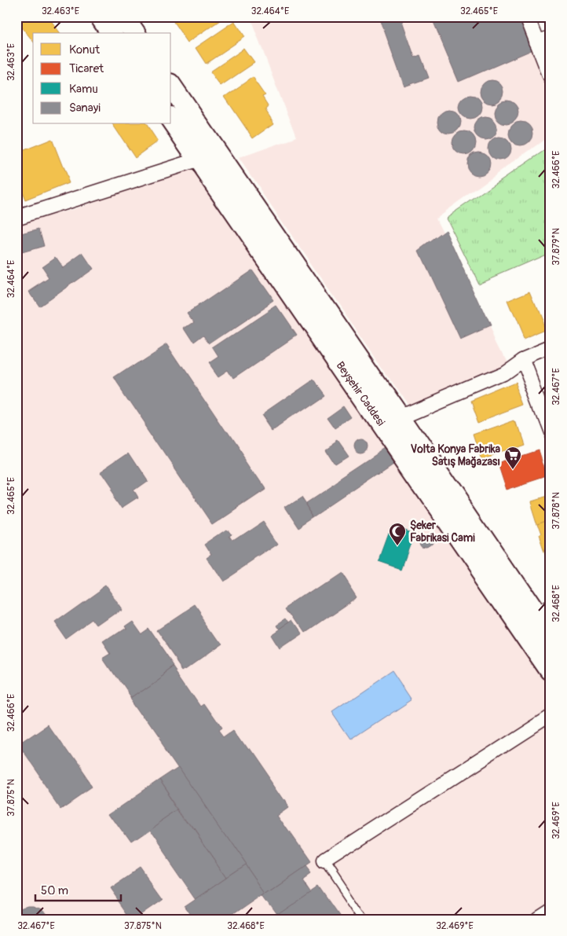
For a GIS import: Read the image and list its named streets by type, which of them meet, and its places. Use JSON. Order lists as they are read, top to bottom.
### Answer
{
  "streets": {
    "main road": ["Beyşehir Caddesi"]
  },
  "places": {
    "supermarket": ["Volta Konya Fabrika Satış Mağazası"],
    "mosque": ["Şeker Fabrikasi Cami"]
  },
  "legend": [
    "Konut",
    "Ticaret",
    "Kamu",
    "Sanayi"
  ],
  "scale_bar": "50 m",
  "coordinates": [
    "32.463°E",
    "32.464°E",
    "32.465°E",
    "32.466°E",
    "37.879°N",
    "32.467°E",
    "37.878°N",
    "32.468°E",
    "37.875°N",
    "32.469°E"
  ]
}
